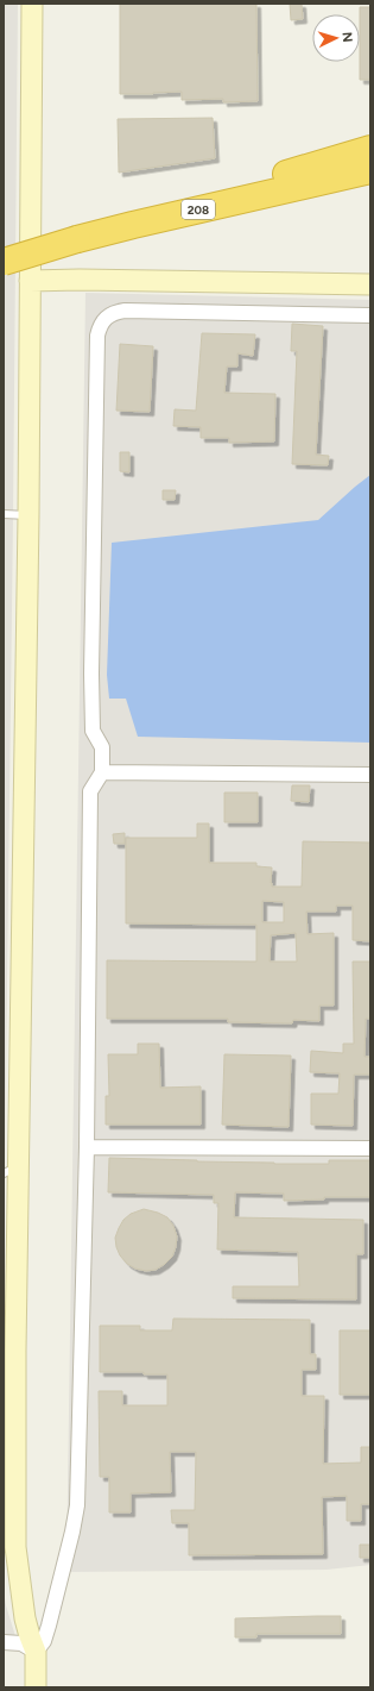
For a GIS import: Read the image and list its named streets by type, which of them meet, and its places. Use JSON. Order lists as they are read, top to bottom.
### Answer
{
  "streets": {
    "highway": ["208"]
  },
  "north": "right"
}
